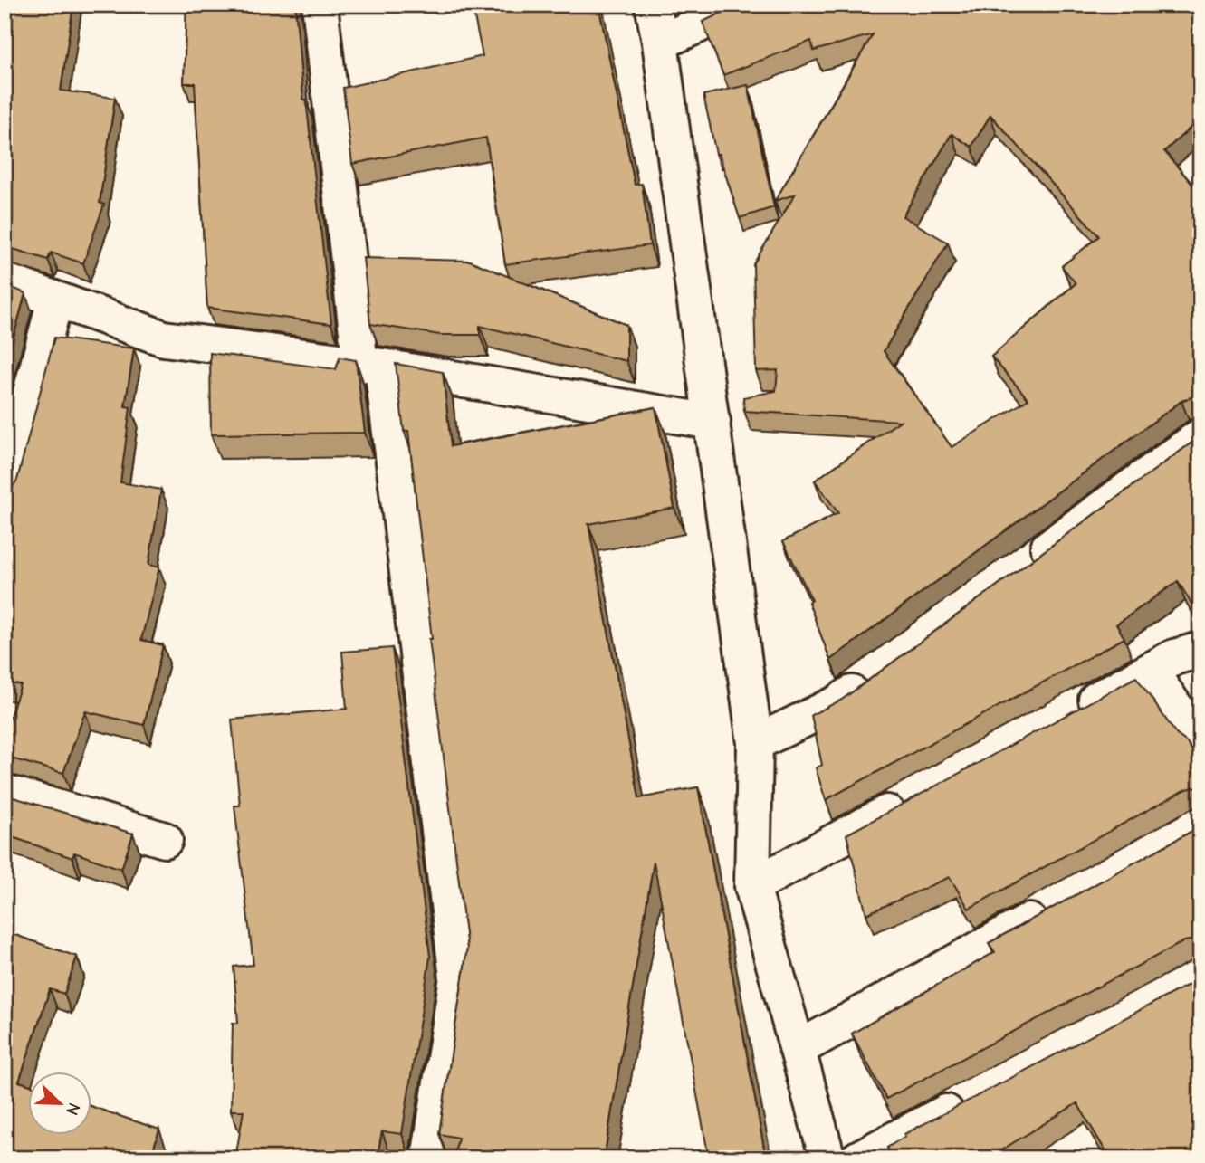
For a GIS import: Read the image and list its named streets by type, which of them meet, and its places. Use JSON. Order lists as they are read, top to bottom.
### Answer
{
  "north": "bottom right"
}
